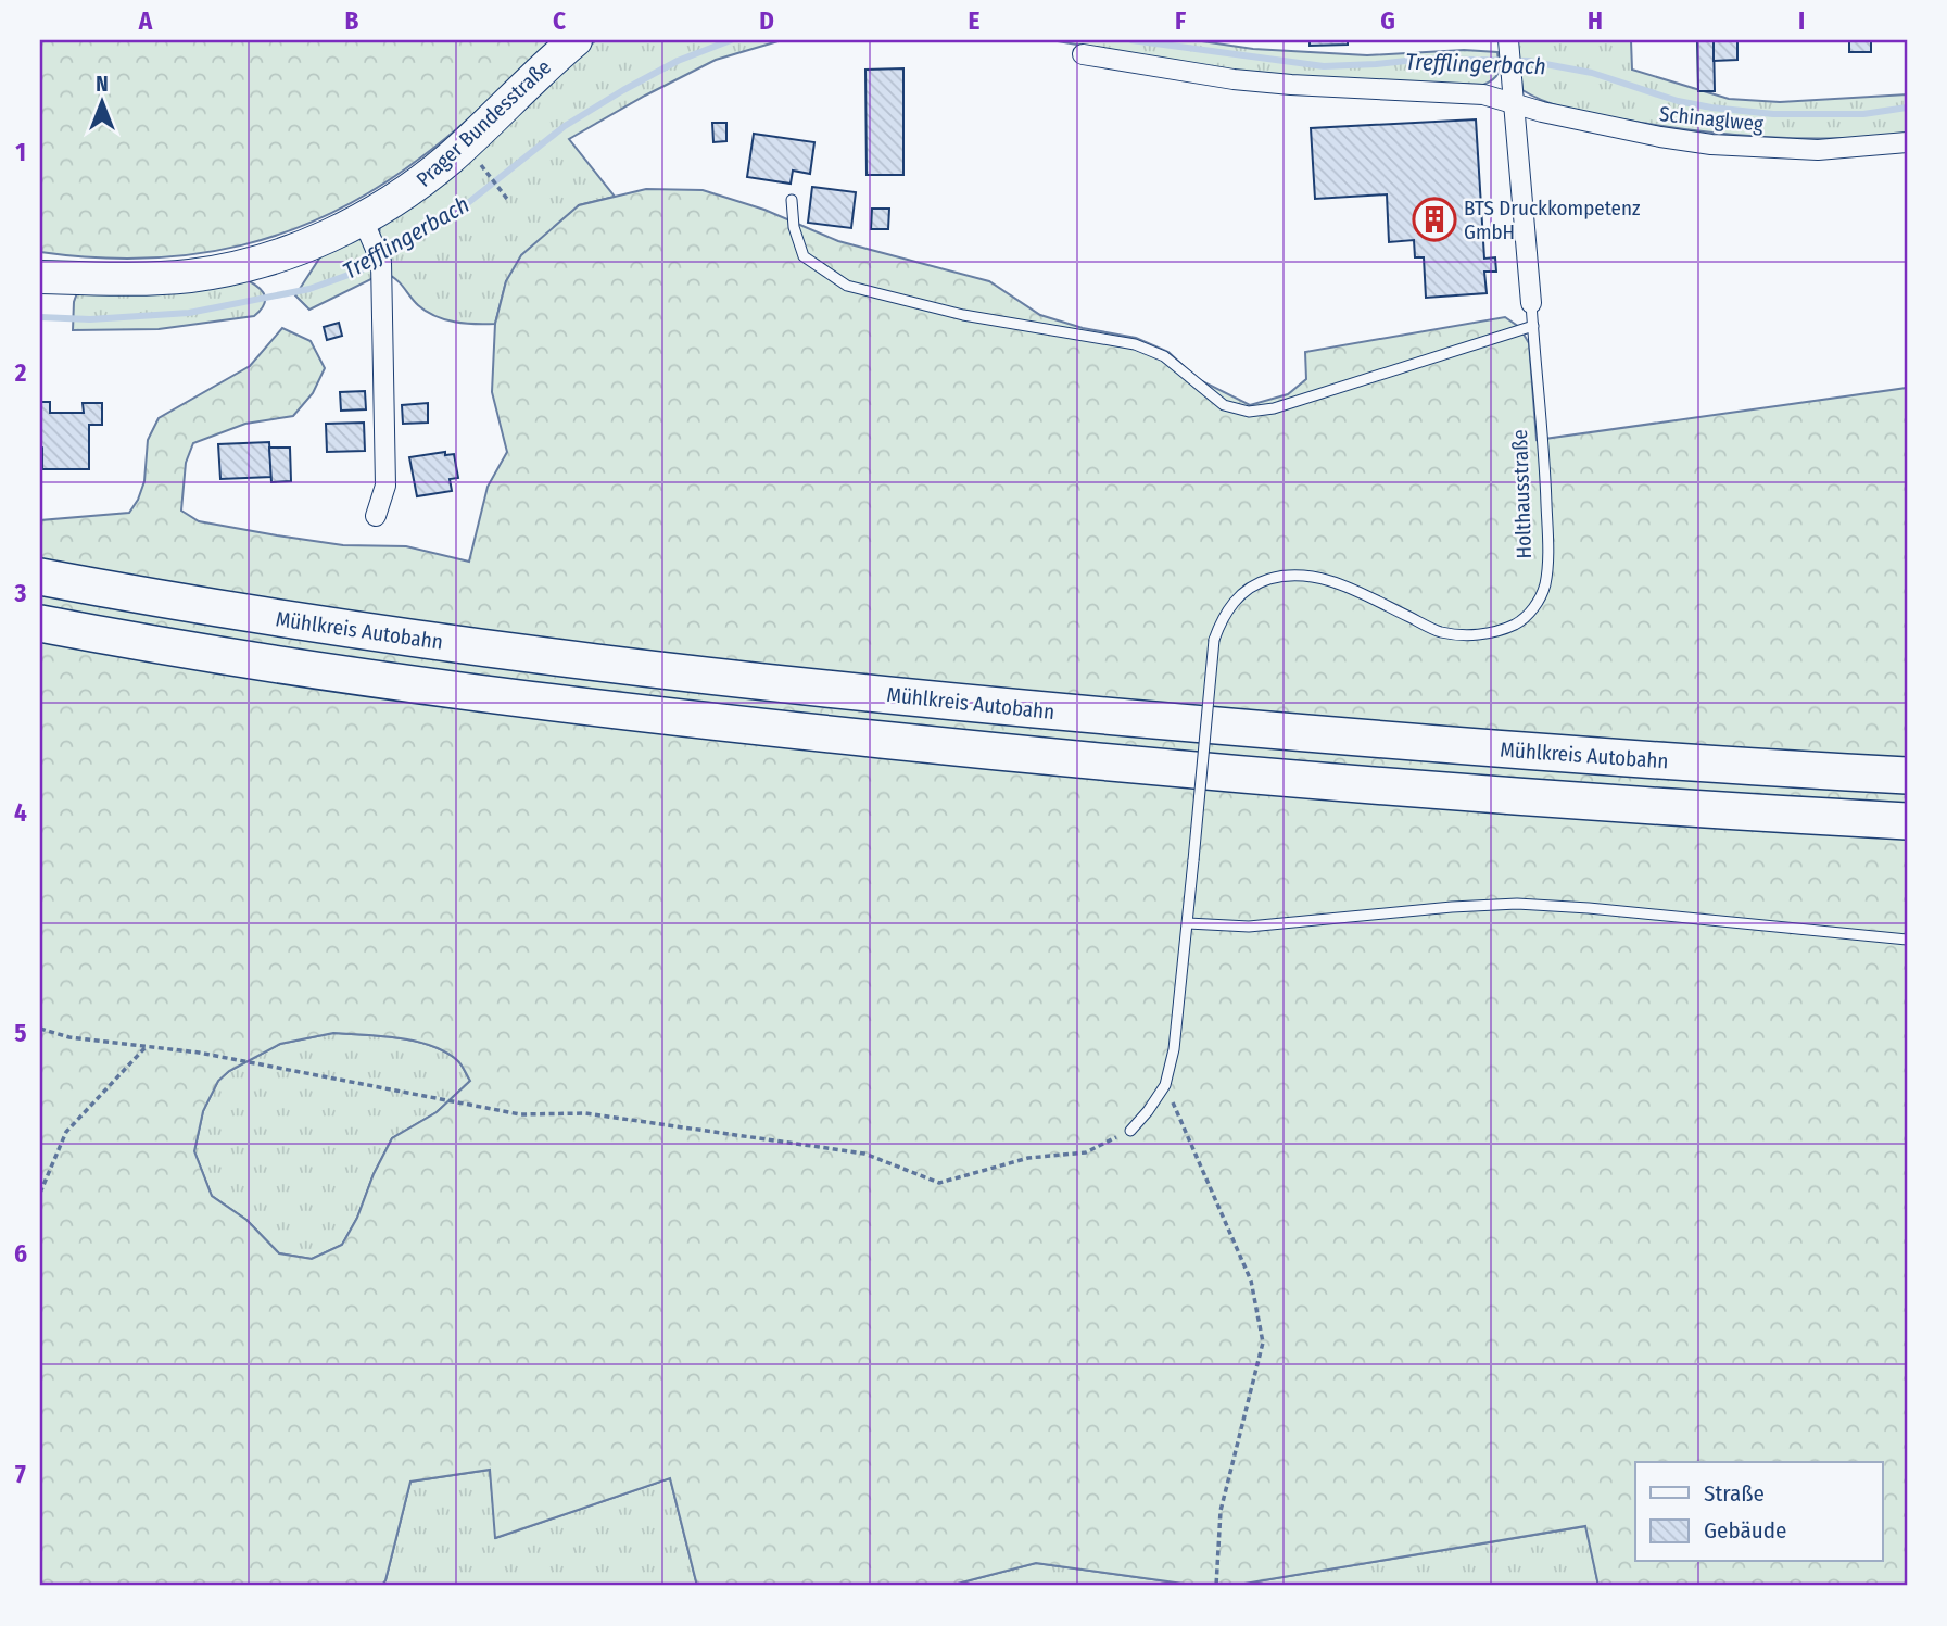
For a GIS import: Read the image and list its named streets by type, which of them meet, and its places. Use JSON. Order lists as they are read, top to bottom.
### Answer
{
  "streets": {
    "highway": ["Mühlkreis Autobahn"],
    "main road": ["Prager Bundesstraße"],
    "street": ["Schinaglweg", "Holthausstraße"]
  },
  "crossings": [
    ["Schinaglweg", "Holthausstraße"]
  ],
  "water": ["Trefflingerbach"],
  "places": {
    "building": ["BTS Druckkompetenz GmbH"]
  },
  "legend": ["Straße", "Gebäude"],
  "north": "top",
  "grid": {
    "columns": [
      "A",
      "B",
      "C",
      "D",
      "E",
      "F",
      "G",
      "H",
      "I"
    ],
    "rows": [
      "1",
      "2",
      "3",
      "4",
      "5",
      "6",
      "7"
    ]
  }
}
